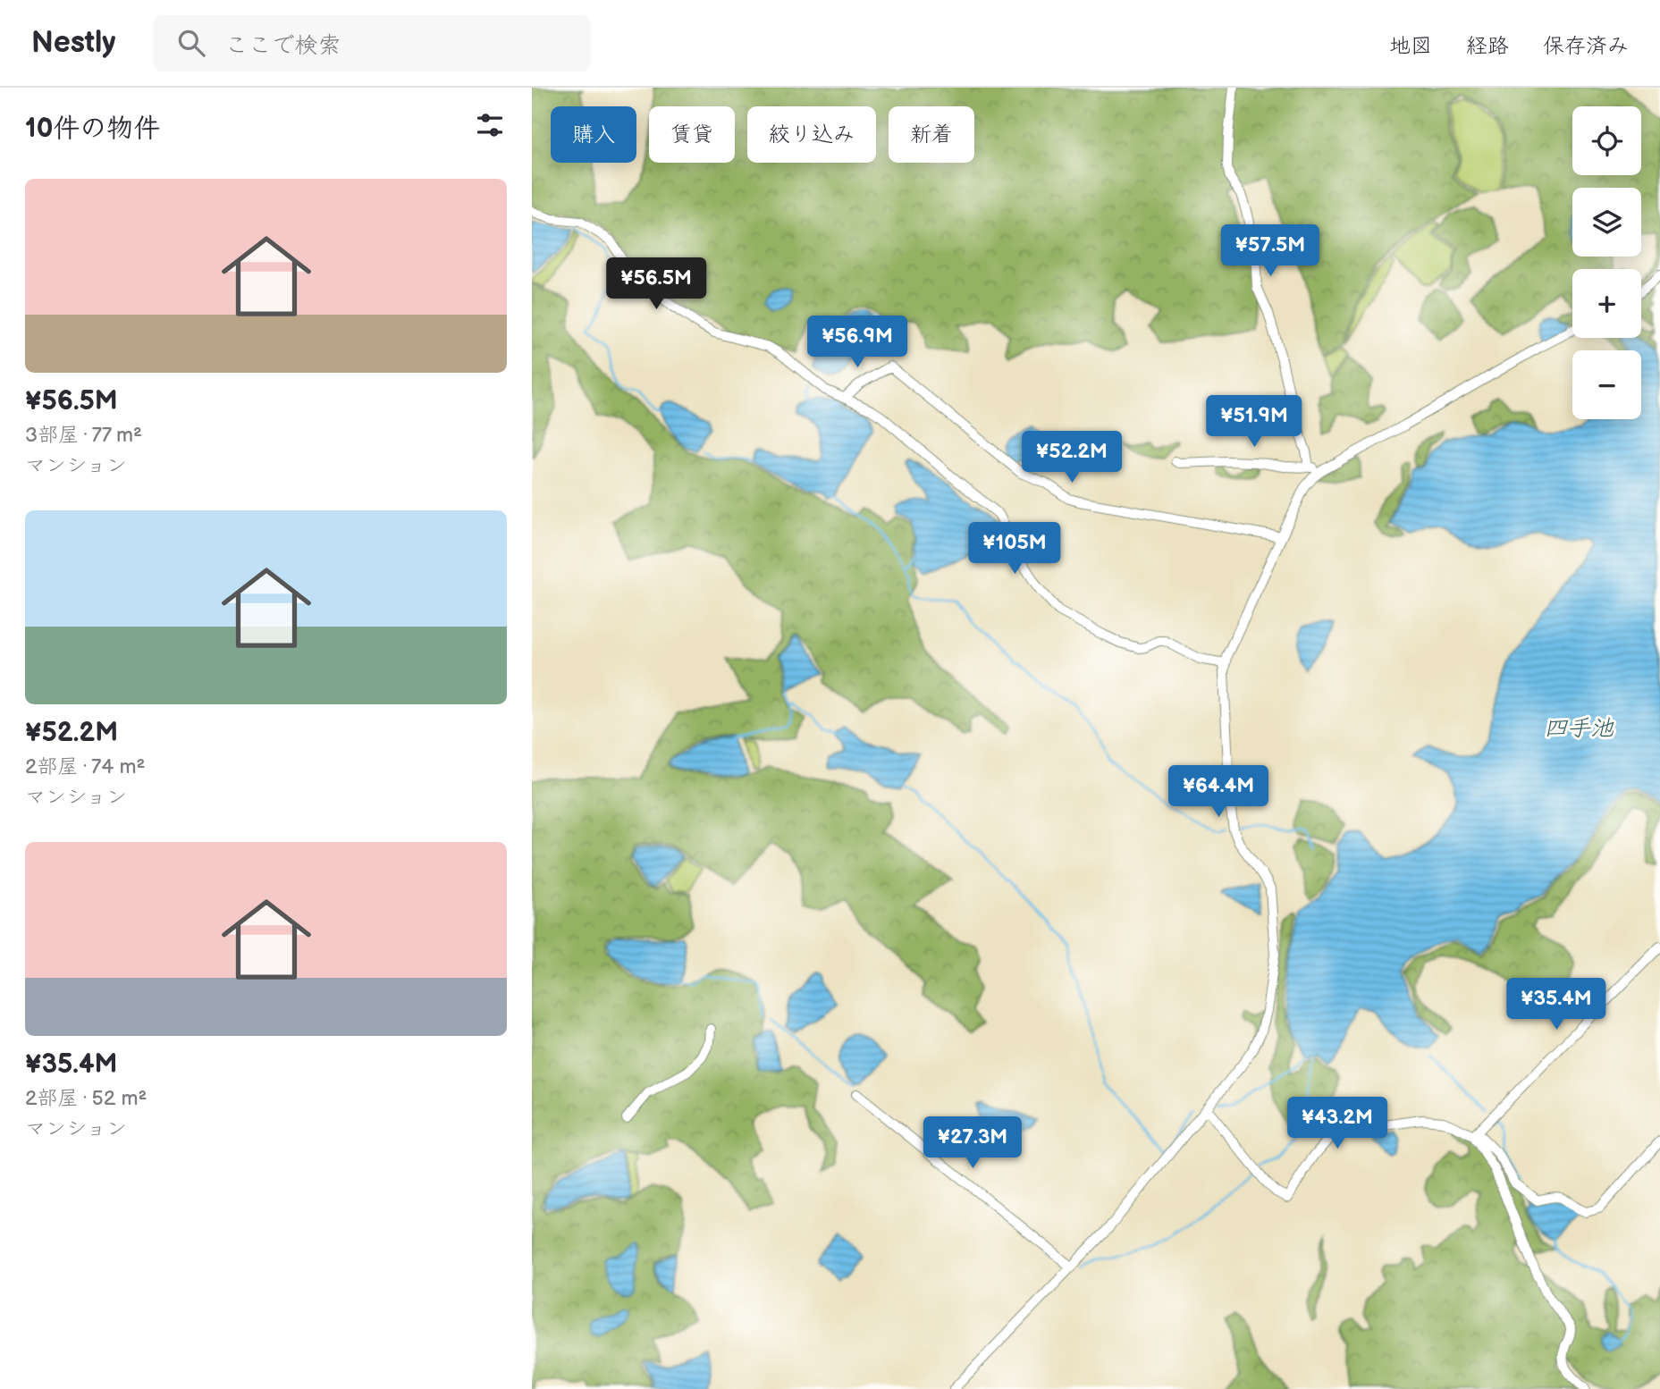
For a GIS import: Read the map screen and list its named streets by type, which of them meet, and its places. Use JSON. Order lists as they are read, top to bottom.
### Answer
{
  "water": ["四手池"],
  "page": {
    "header": "Nestly",
    "search": "ここで検索",
    "nav": ["地図", "経路", "保存済み"],
    "heading": "10件の物件",
    "map_buttons": ["+", "−"],
    "chip": [
      "購入",
      "賃貸",
      "絞り込み",
      "新着"
    ],
    "list": [
      {
        "name": "¥56.5M",
        "note": "3部屋 · 77 m² · マンション"
      },
      {
        "name": "¥52.2M",
        "note": "2部屋 · 74 m² · マンション"
      },
      {
        "name": "¥35.4M",
        "note": "2部屋 · 52 m² · マンション"
      }
    ],
    "price": [
      "¥57.5M",
      "¥56.5M",
      "¥56.9M",
      "¥51.9M",
      "¥52.2M",
      "¥105M",
      "¥64.4M",
      "¥35.4M",
      "¥43.2M",
      "¥27.3M"
    ]
  }
}
